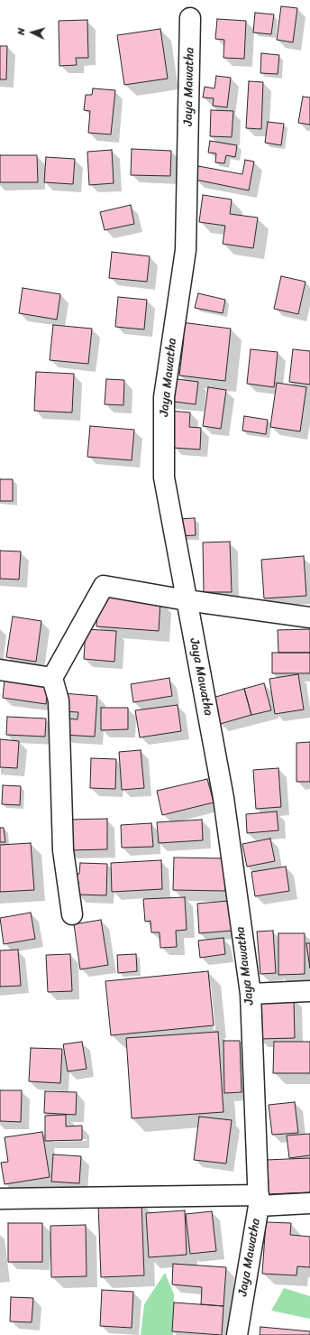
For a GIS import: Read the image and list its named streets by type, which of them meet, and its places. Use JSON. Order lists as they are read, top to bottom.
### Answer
{
  "streets": {
    "street": ["Jaya Mawatha"]
  },
  "north": "left"
}
